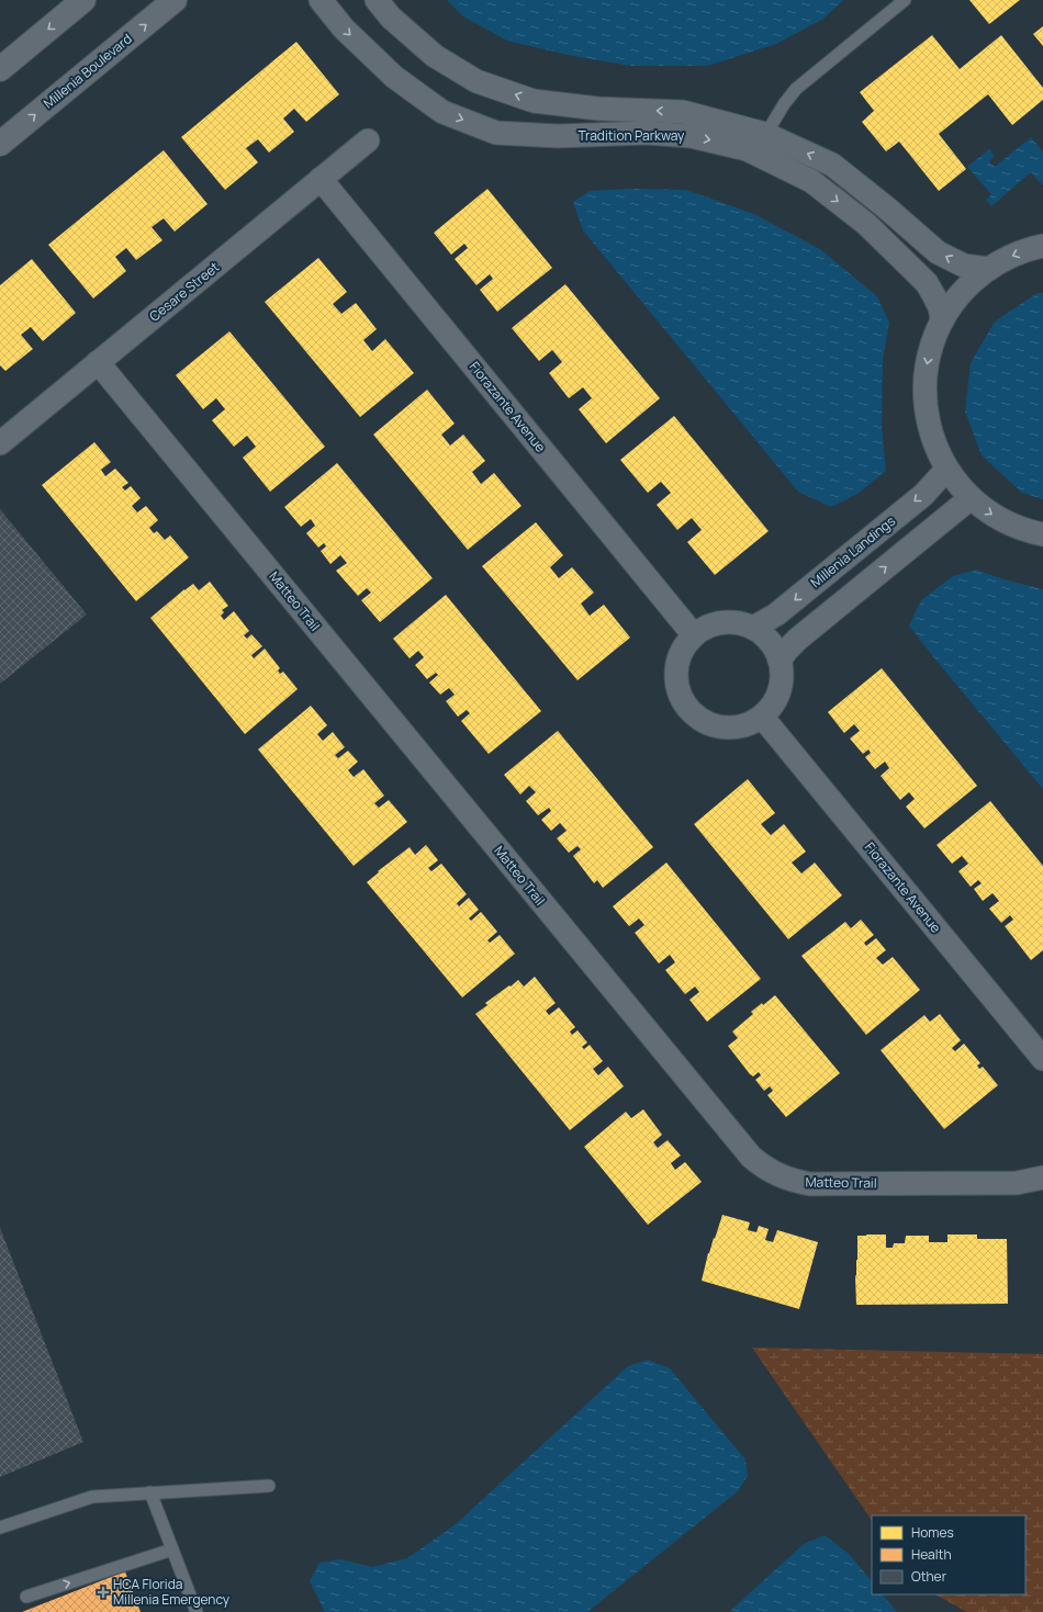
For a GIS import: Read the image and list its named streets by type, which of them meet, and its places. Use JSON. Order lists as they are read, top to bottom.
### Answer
{
  "streets": {
    "street": [
      "Millenia Boulevard",
      "Tradition Parkway",
      "Cesare Street",
      "Fiorazante Avenue",
      "Millenia Landings",
      "Matteo Trail"
    ]
  },
  "crossings": [
    ["Cesare Street", "Fiorazante Avenue"],
    ["Cesare Street", "Matteo Trail"],
    ["Fiorazante Avenue", "Millenia Landings"]
  ],
  "places": {
    "health": ["HCA Florida Millenia Emergency"]
  },
  "legend": ["Homes", "Health", "Other"]
}
